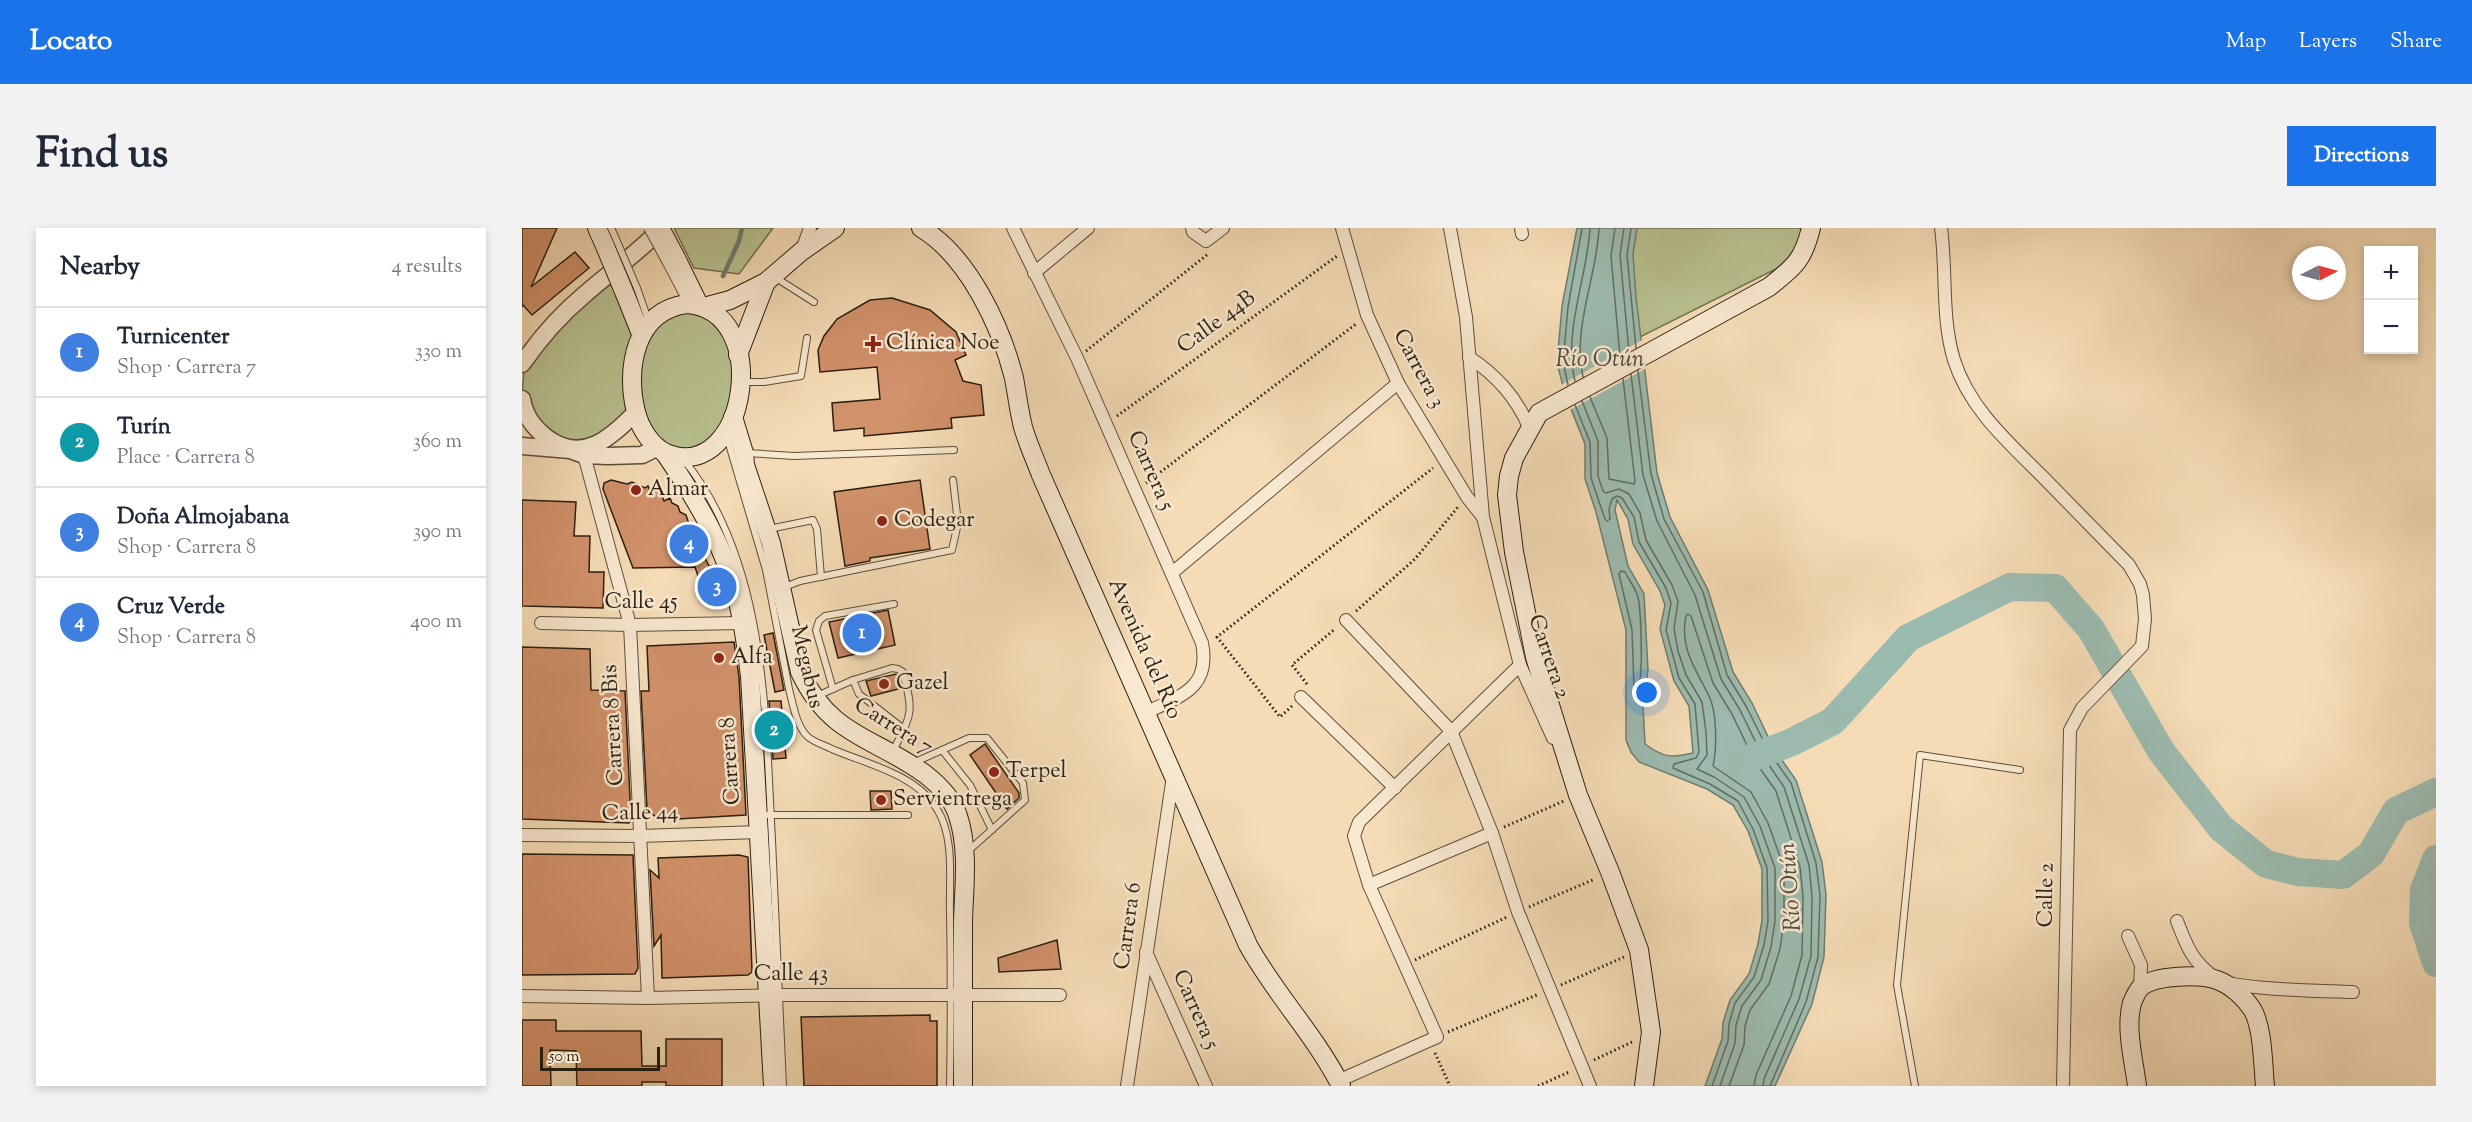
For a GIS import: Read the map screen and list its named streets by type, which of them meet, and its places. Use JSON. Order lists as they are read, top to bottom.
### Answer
{
  "streets": {
    "main road": [
      "Avenida del Río",
      "Carrera 2",
      "Carrera 7",
      "Carrera 8"
    ],
    "street": [
      "Carrera 3",
      "Carrera 5",
      "Calle 45",
      "Carrera 8 Bis",
      "Calle 44",
      "Calle 2",
      "Carrera 6",
      "Calle 43"
    ],
    "lane": ["Megabus"],
    "path": ["Calle 44B"]
  },
  "crossings": [
    ["Calle 44B", "Carrera 3"],
    ["Calle 44B", "Carrera 5"],
    ["Carrera 3", "Carrera 2"],
    ["Carrera 5", "Avenida del Río"],
    ["Carrera 5", "Carrera 6"],
    ["Calle 45", "Carrera 8 Bis"],
    ["Calle 45", "Carrera 8"],
    ["Avenida del Río", "Carrera 6"],
    ["Megabus", "Carrera 7"],
    ["Megabus", "Carrera 8"],
    ["Megabus", "Calle 44"],
    ["Megabus", "Calle 43"],
    ["Carrera 8 Bis", "Calle 44"],
    ["Carrera 8 Bis", "Calle 43"],
    ["Carrera 7", "Carrera 8"],
    ["Carrera 7", "Calle 43"],
    ["Carrera 8", "Calle 44"],
    ["Carrera 8", "Calle 43"]
  ],
  "water": ["Río Otún"],
  "places": {
    "health": ["Clínica Noe"],
    "other": [
      "Almar",
      "Codegar",
      "Alfa",
      "Gazel",
      "Terpel",
      "Servientrega"
    ]
  },
  "scale_bar": "50 m",
  "north": "right",
  "page": {
    "header": "Locato",
    "nav": ["Map", "Layers", "Share"],
    "title": "Find us",
    "buttons": "Directions",
    "heading": ["Nearby", "4 results"],
    "map_buttons": ["+", "−"],
    "list": [
      {
        "mark": "1",
        "name": "Turnicenter",
        "note": "Shop · Carrera 7",
        "value": "330 m"
      },
      {
        "mark": "2",
        "name": "Turín",
        "note": "Place · Carrera 8",
        "value": "360 m"
      },
      {
        "mark": "3",
        "name": "Doña Almojabana",
        "note": "Shop · Carrera 8",
        "value": "390 m"
      },
      {
        "mark": "4",
        "name": "Cruz Verde",
        "note": "Shop · Carrera 8",
        "value": "400 m"
      }
    ],
    "pins": [
      "4",
      "3",
      "1",
      "2"
    ],
    "scale": "50 m"
  }
}
